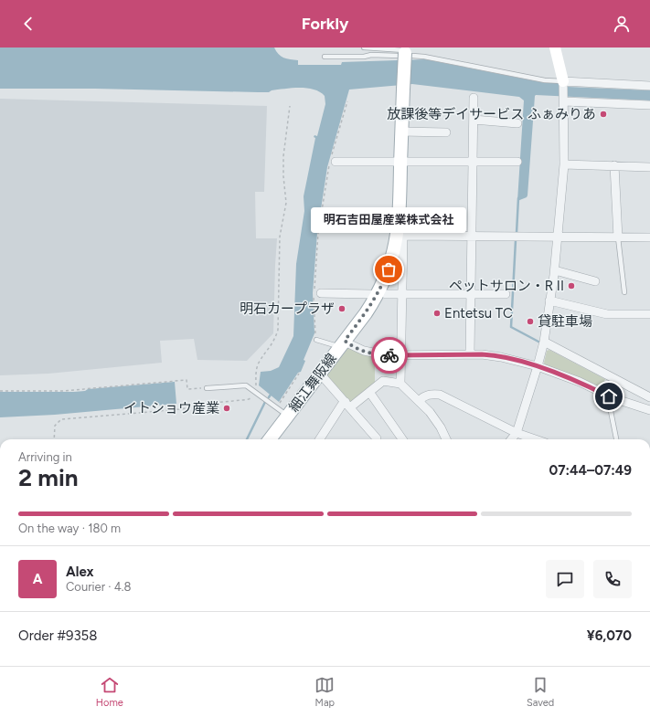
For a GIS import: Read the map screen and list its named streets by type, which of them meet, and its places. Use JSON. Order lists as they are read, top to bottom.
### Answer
{
  "streets": {
    "main road": ["細江舞阪線"]
  },
  "places": [
    "放課後等デイサービス ふぁみりあ",
    "明石吉田屋産業株式会社",
    "ペットサロン・R II",
    "明石カープラザ",
    "Entetsu TC",
    "貸駐車場",
    "イトショウ産業"
  ],
  "page": {
    "header": "Forkly",
    "bubble": "明石吉田屋産業株式会社",
    "heading": ["2 min", "Arriving in", "07:44–07:49"],
    "panel": [
      "Alex",
      "Courier · 4.8",
      "Order #9358",
      "¥6,070"
    ],
    "bar": "On the way · 180 m",
    "round": "A",
    "tabs": ["Home", "Map", "Saved"]
  }
}
